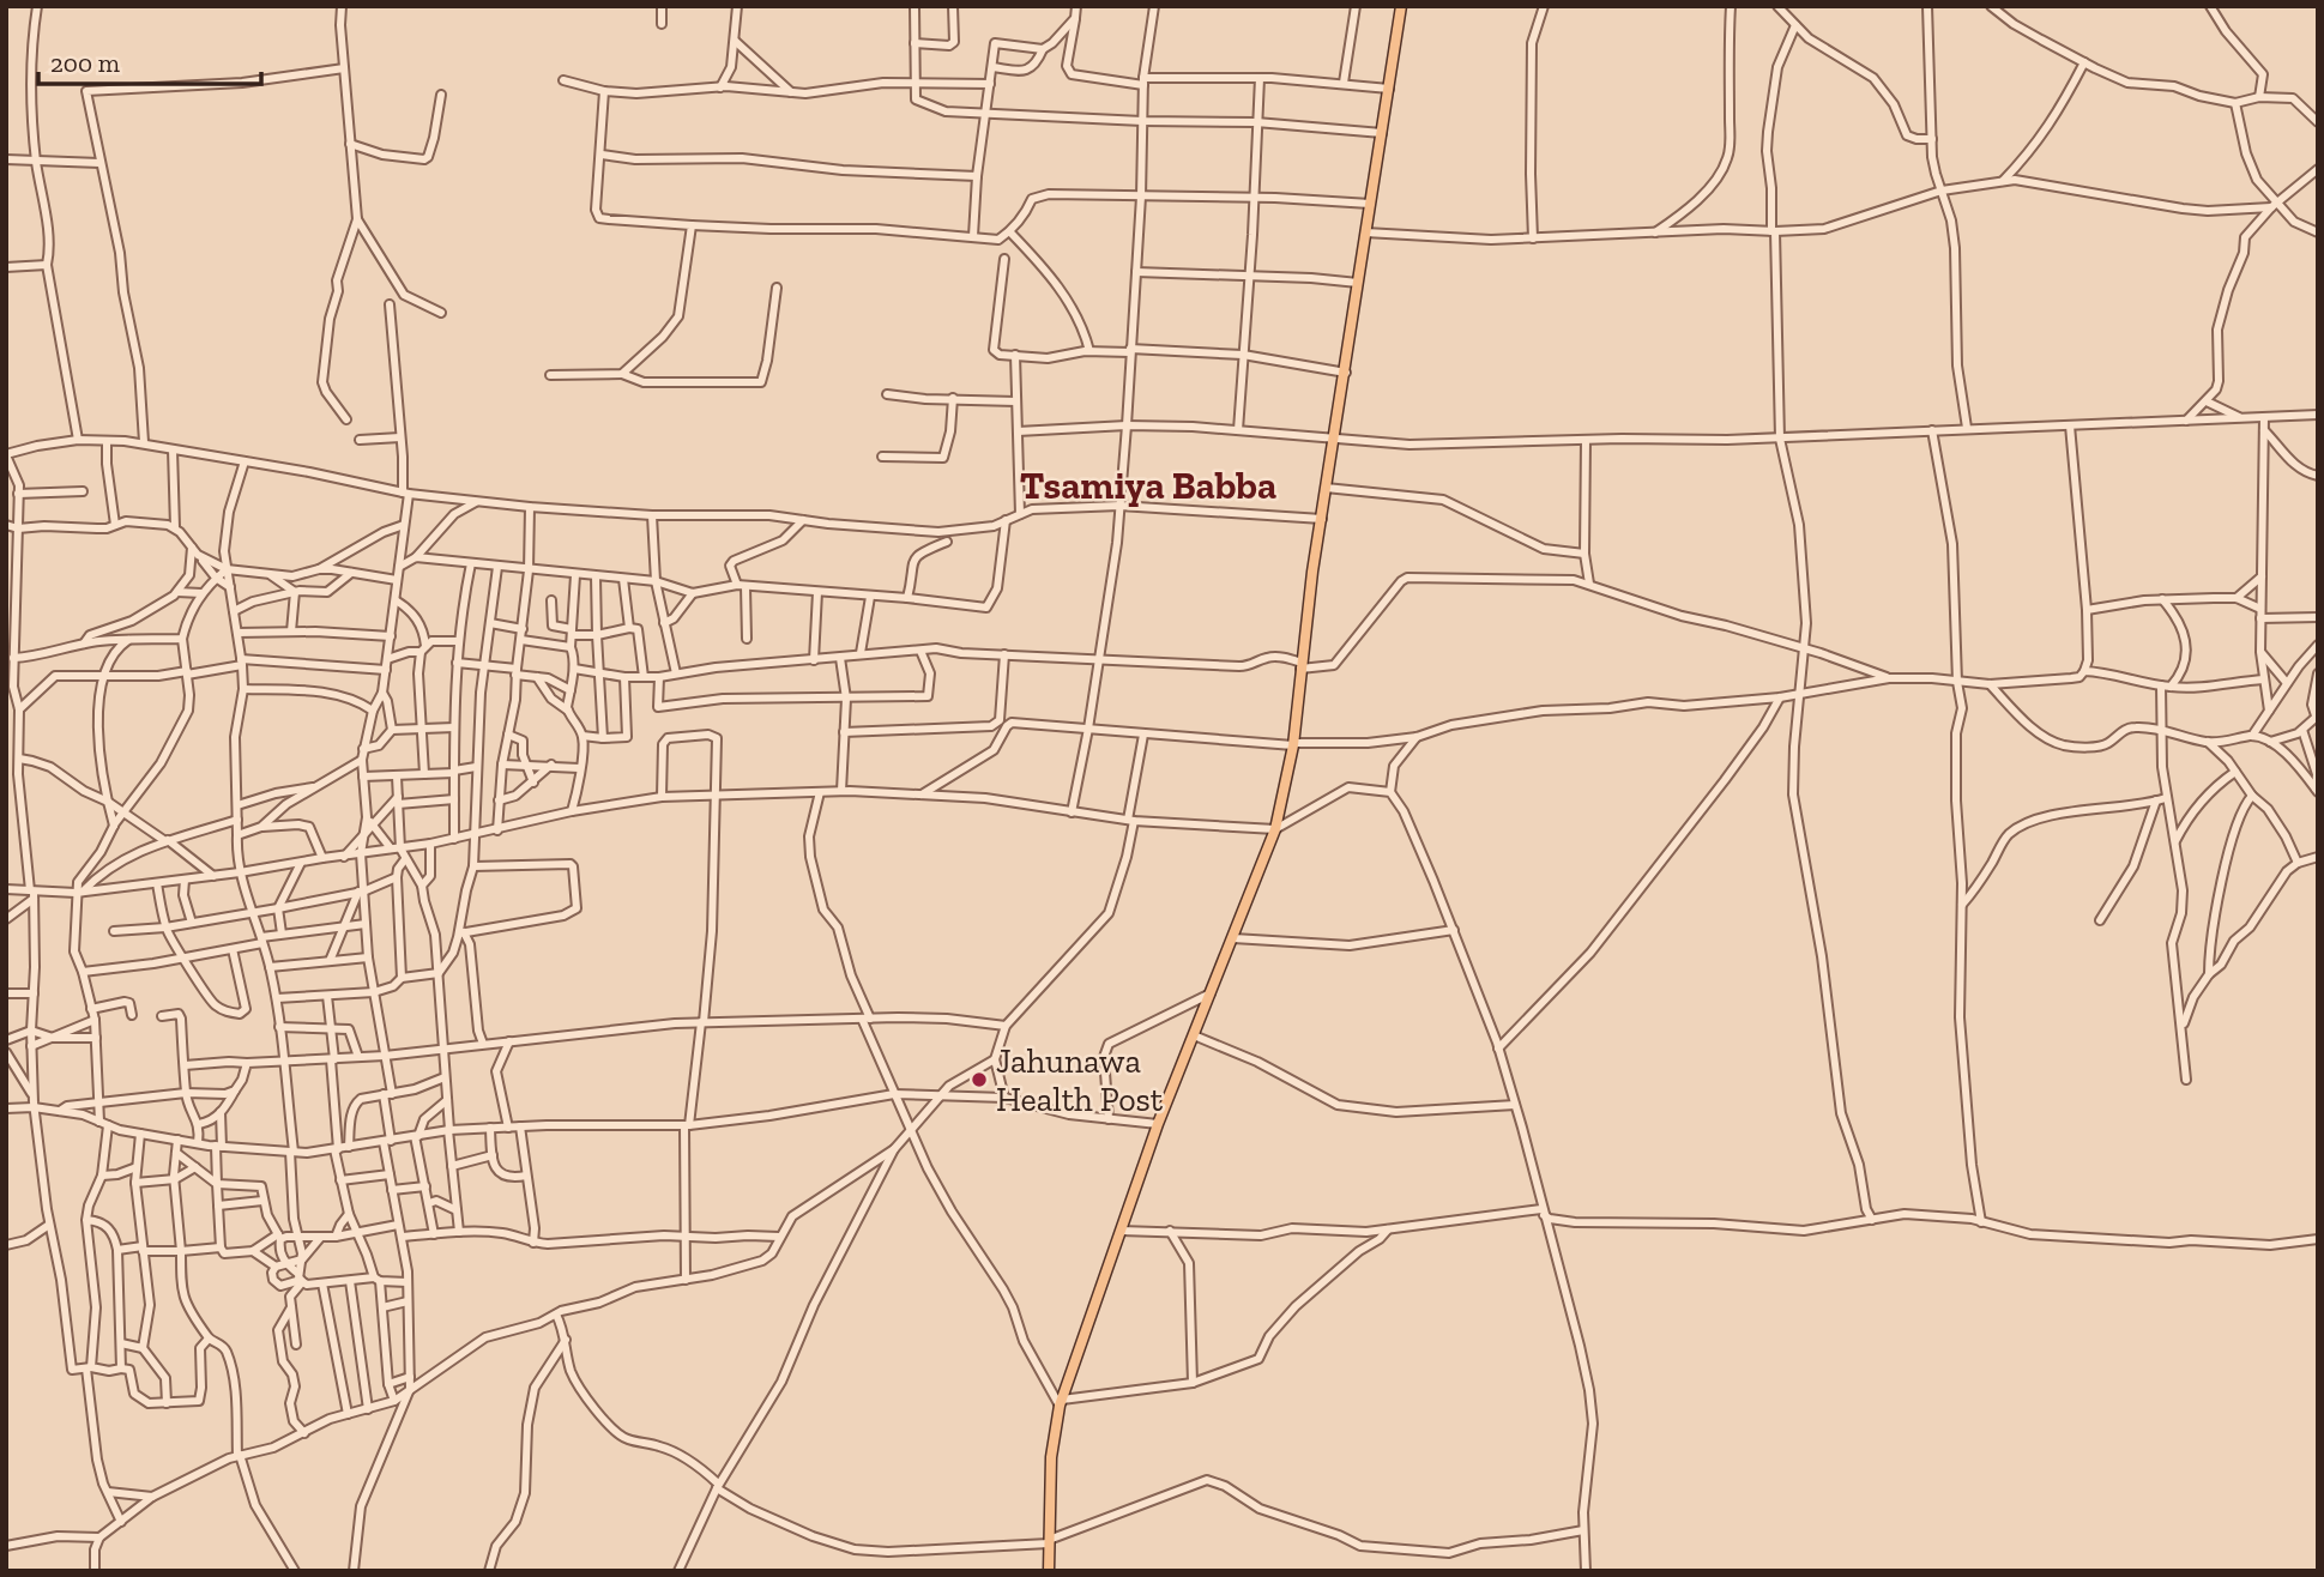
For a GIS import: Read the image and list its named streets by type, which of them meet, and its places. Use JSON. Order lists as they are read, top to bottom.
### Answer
{
  "districts": ["Tsamiya Babba"],
  "places": ["Jahunawa Health Post"],
  "scale_bar": "200 m"
}
